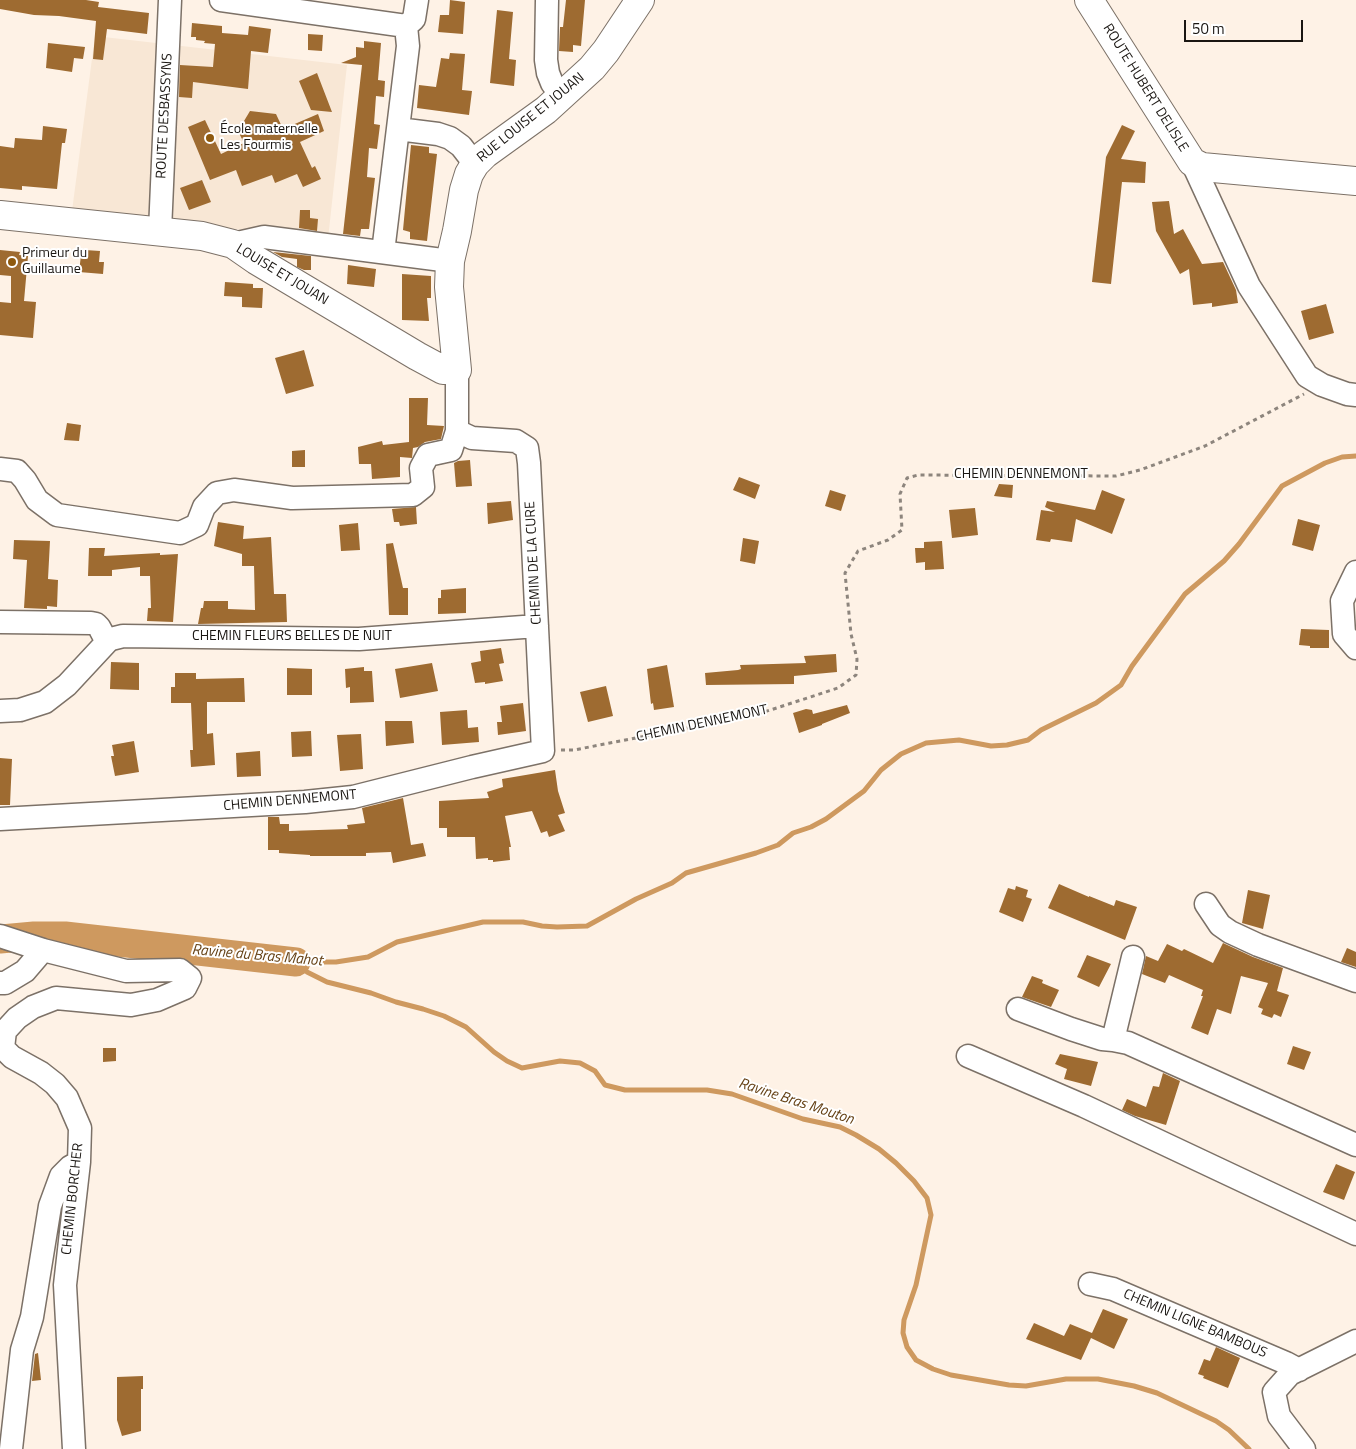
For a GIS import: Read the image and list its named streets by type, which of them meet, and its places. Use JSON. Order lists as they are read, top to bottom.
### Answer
{
  "streets": {
    "main road": ["ROUTE HUBERT DELISLE", "RUE LOUISE ET JOUAN", "LOUISE ET JOUAN"],
    "street": [
      "ROUTE DESBASSYNS",
      "CHEMIN DENNEMONT",
      "CHEMIN DE LA CURE",
      "CHEMIN FLEURS BELLES DE NUIT",
      "CHEMIN BORCHER",
      "CHEMIN LIGNE BAMBOUS"
    ]
  },
  "crossings": [
    ["ROUTE DESBASSYNS", "LOUISE ET JOUAN"],
    ["RUE LOUISE ET JOUAN", "LOUISE ET JOUAN"],
    ["CHEMIN DENNEMONT", "CHEMIN DE LA CURE"],
    ["CHEMIN DE LA CURE", "CHEMIN FLEURS BELLES DE NUIT"]
  ],
  "water": ["Ravine du Bras Mahot", "Ravine Bras Mouton"],
  "places": ["École maternelle Les Fourmis", "Primeur du Guillaume"],
  "scale_bar": "50 m"
}
